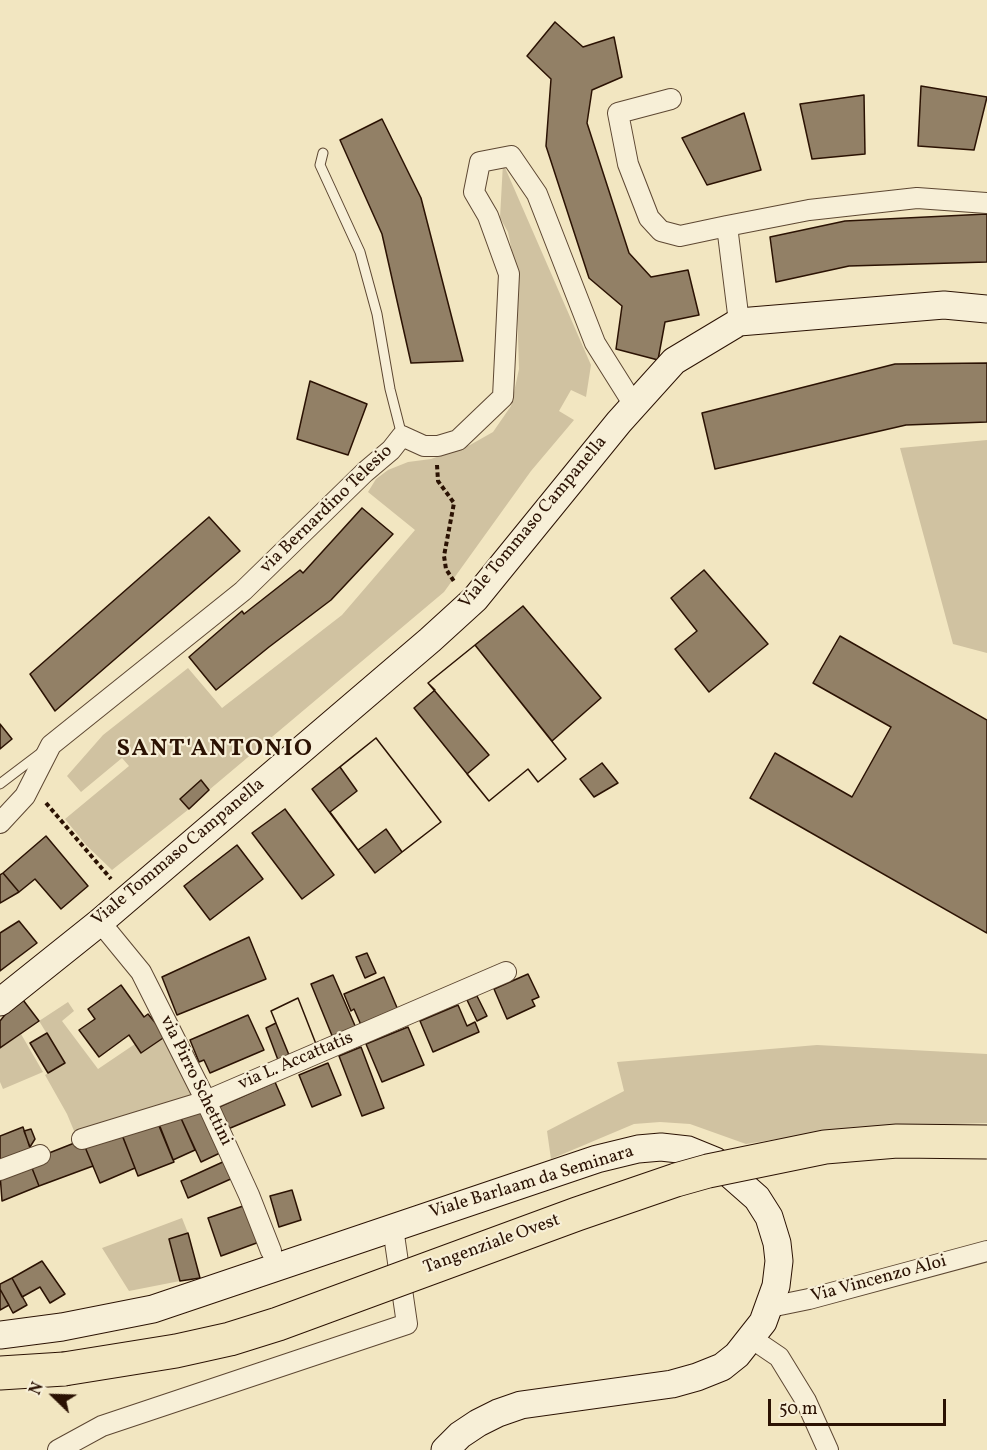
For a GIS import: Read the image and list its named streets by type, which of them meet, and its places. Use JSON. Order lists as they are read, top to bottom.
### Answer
{
  "streets": {
    "highway": ["Tangenziale Ovest"],
    "street": [
      "via Bernardino Telesio",
      "Viale Tommaso Campanella",
      "via L. Accattatis",
      "via Pirro Schettini",
      "Viale Barlaam da Seminara",
      "Via Vincenzo Aloi"
    ]
  },
  "crossings": [
    ["Viale Tommaso Campanella", "via Pirro Schettini"],
    ["via L. Accattatis", "via Pirro Schettini"],
    ["Viale Barlaam da Seminara", "Via Vincenzo Aloi"]
  ],
  "districts": ["SANT'ANTONIO"],
  "scale_bar": "50 m",
  "north": "top left"
}
